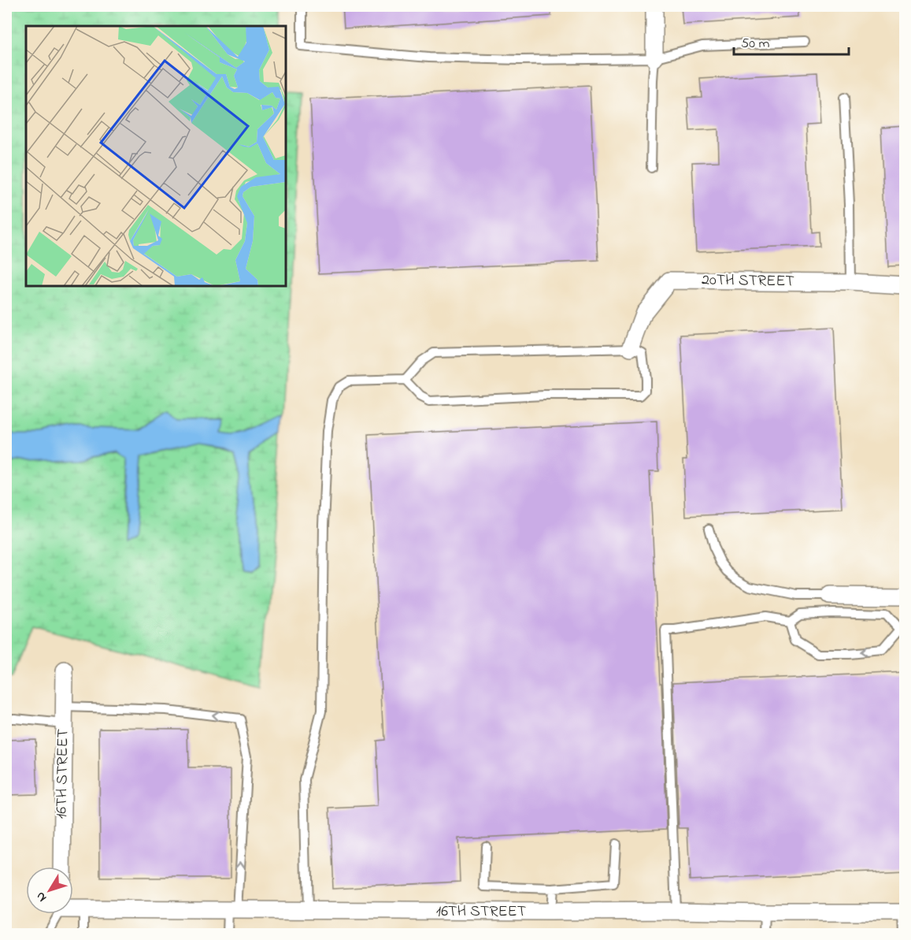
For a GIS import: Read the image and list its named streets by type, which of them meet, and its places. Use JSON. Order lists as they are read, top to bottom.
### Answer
{
  "streets": {
    "street": ["20TH STREET", "16TH STREET"]
  },
  "scale_bar": "50 m",
  "north": "bottom left"
}
